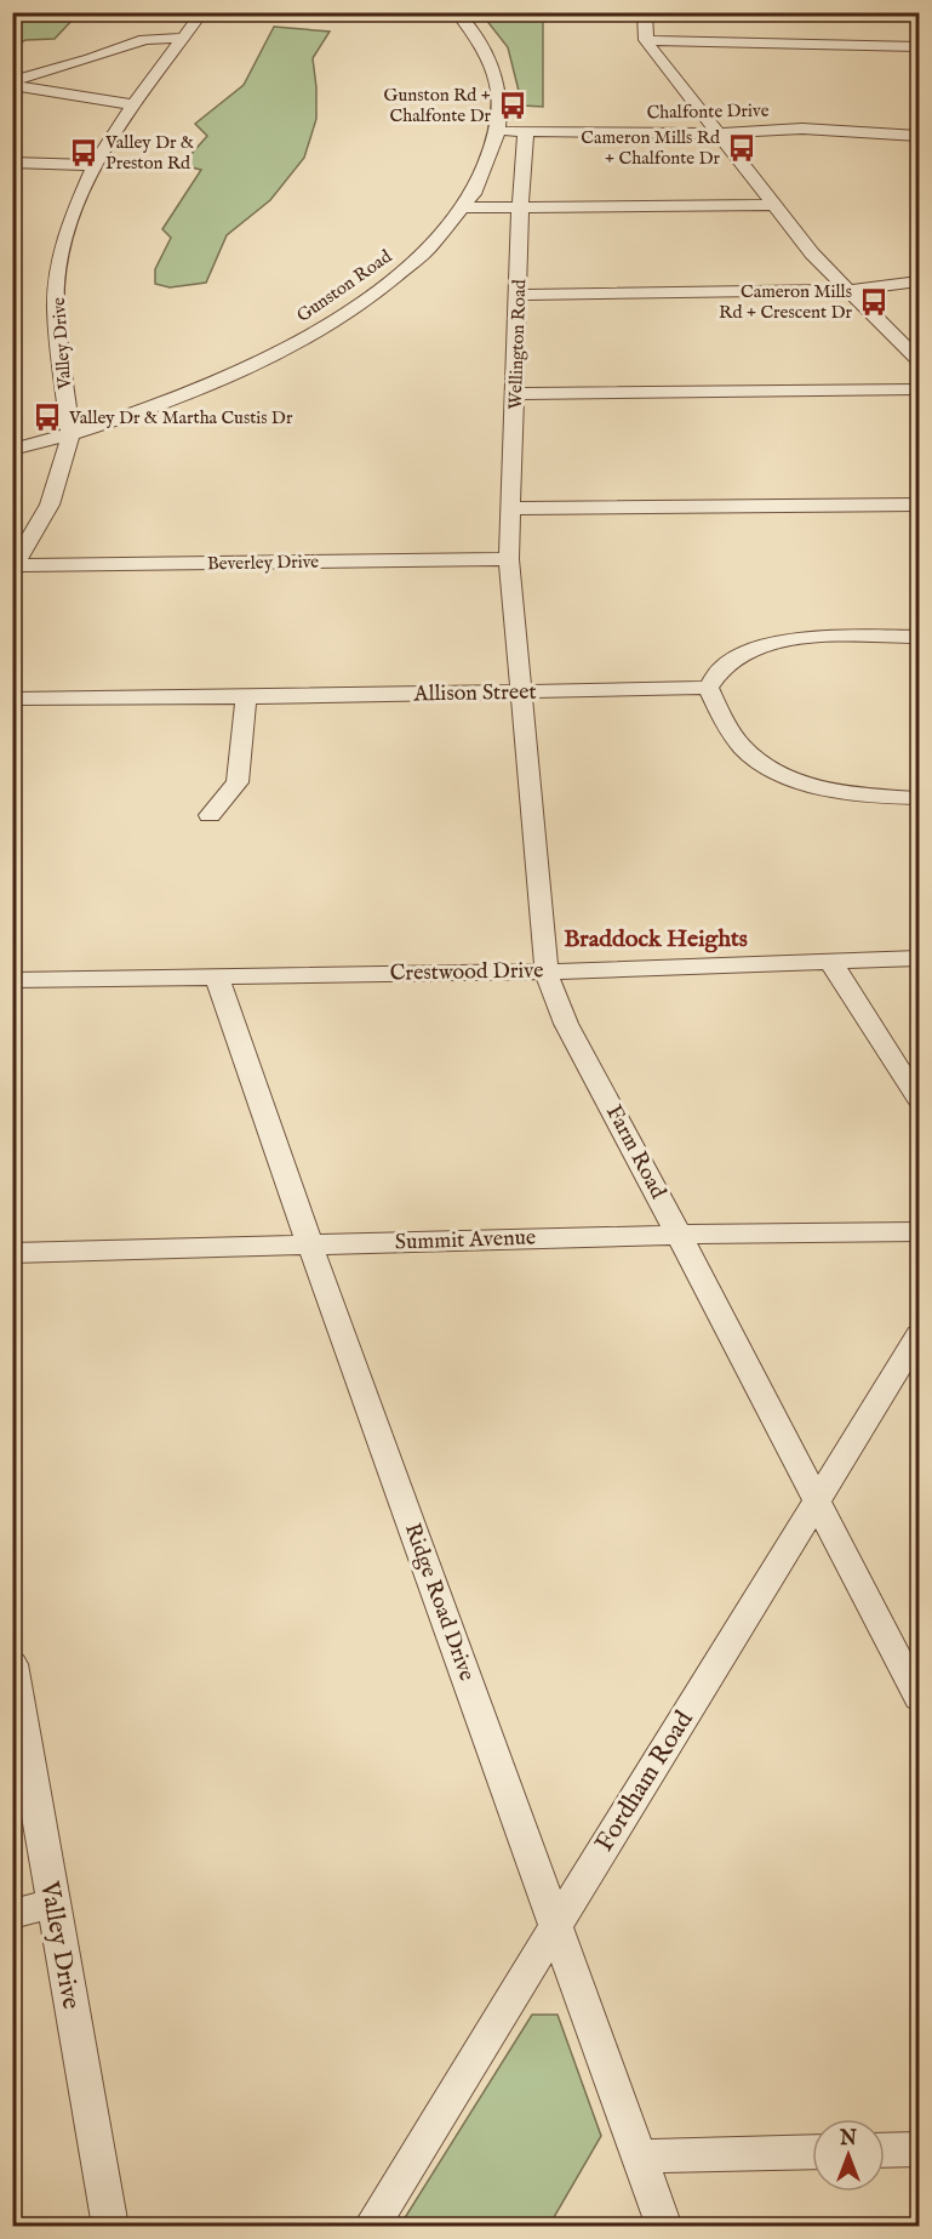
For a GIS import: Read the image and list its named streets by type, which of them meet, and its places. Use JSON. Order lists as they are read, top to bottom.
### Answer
{
  "streets": {
    "street": [
      "Chalfonte Drive",
      "Gunston Road",
      "Valley Drive",
      "Wellington Road",
      "Beverley Drive",
      "Allison Street",
      "Crestwood Drive",
      "Farm Road",
      "Summit Avenue",
      "Ridge Road Drive",
      "Fordham Road"
    ]
  },
  "crossings": [
    ["Chalfonte Drive", "Gunston Road"],
    ["Chalfonte Drive", "Wellington Road"],
    ["Gunston Road", "Valley Drive"],
    ["Valley Drive", "Beverley Drive"],
    ["Wellington Road", "Beverley Drive"],
    ["Wellington Road", "Farm Road"],
    ["Beverley Drive", "Farm Road"],
    ["Allison Street", "Farm Road"],
    ["Crestwood Drive", "Farm Road"],
    ["Crestwood Drive", "Ridge Road Drive"],
    ["Farm Road", "Summit Avenue"],
    ["Farm Road", "Fordham Road"],
    ["Summit Avenue", "Ridge Road Drive"],
    ["Ridge Road Drive", "Fordham Road"]
  ],
  "districts": ["Braddock Heights"],
  "places": {
    "bus stop": [
      "Gunston Rd + Chalfonte Dr",
      "Cameron Mills Rd + Chalfonte Dr",
      "Valley Dr & Preston Rd",
      "Cameron Mills Rd + Crescent Dr",
      "Valley Dr & Martha Custis Dr"
    ]
  },
  "north": "top"
}
